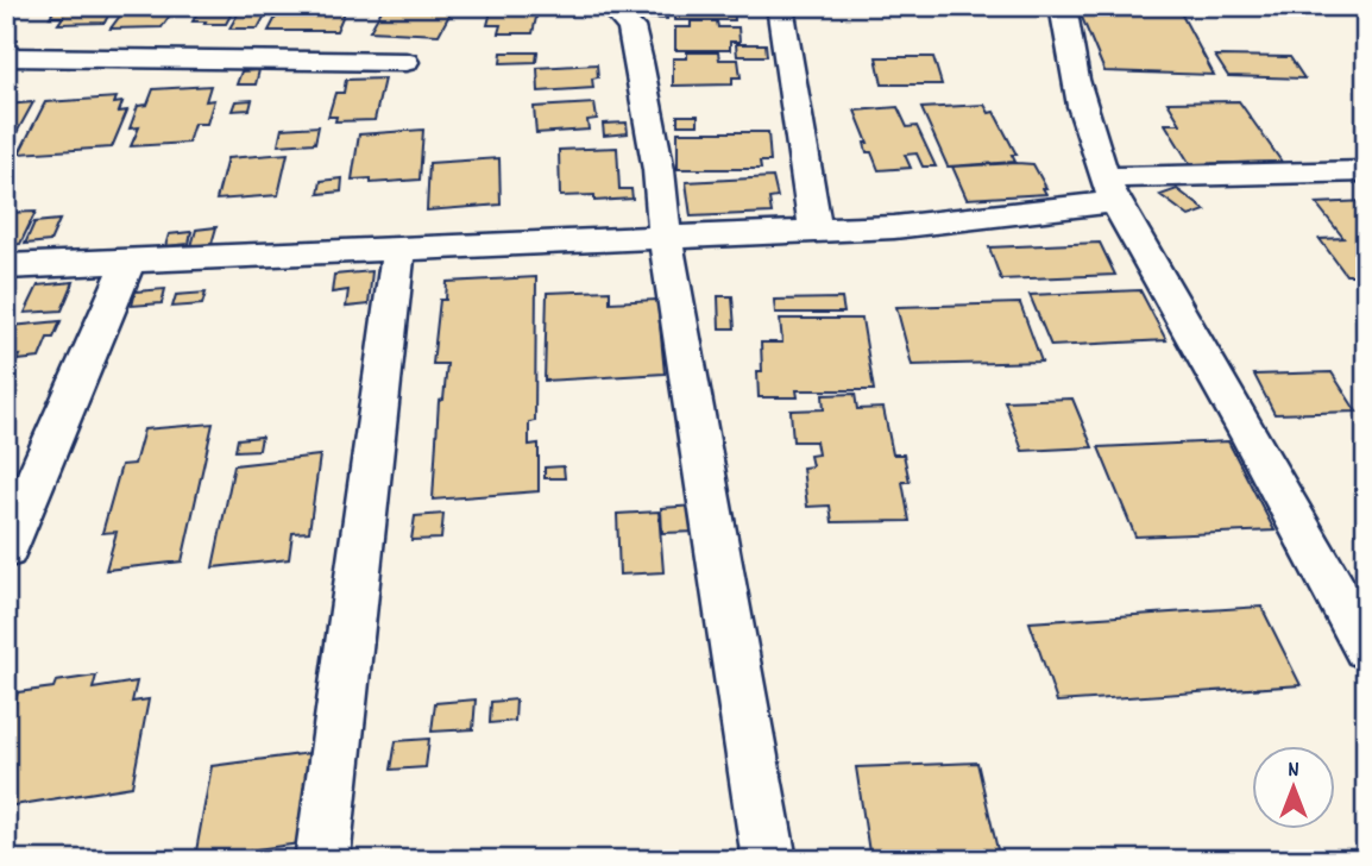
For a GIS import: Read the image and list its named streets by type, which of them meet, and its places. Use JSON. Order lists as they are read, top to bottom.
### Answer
{
  "north": "top"
}
